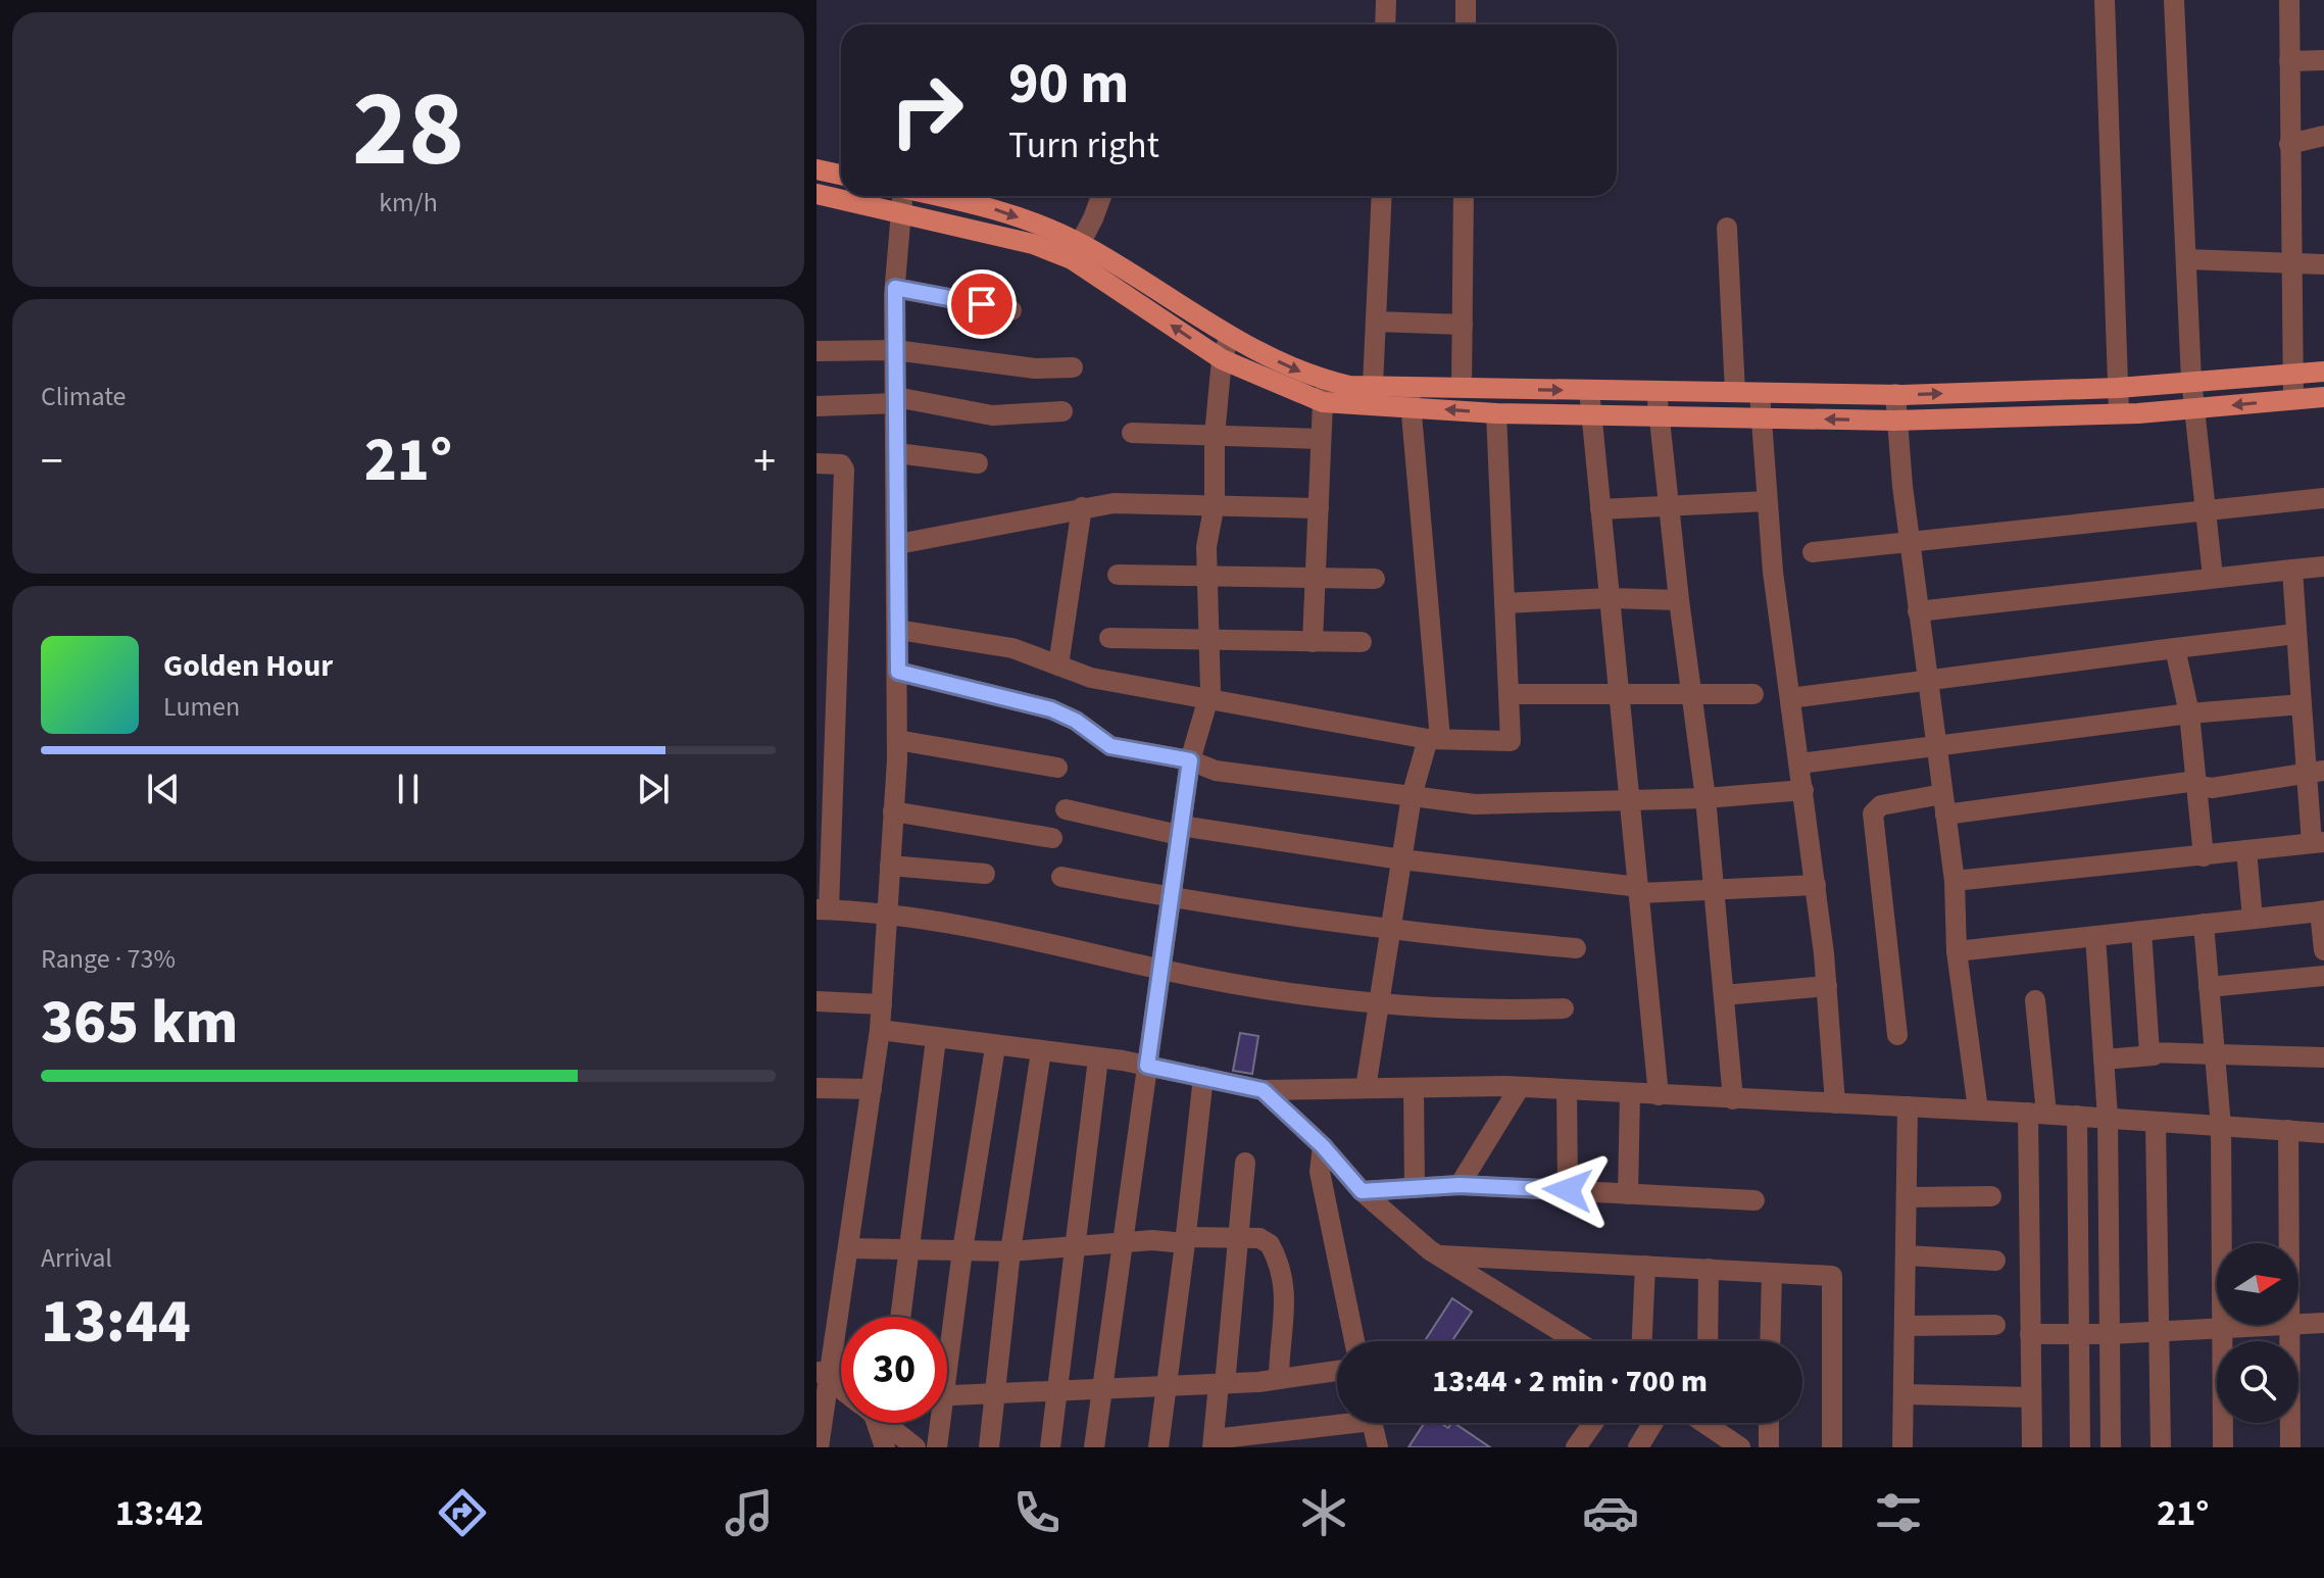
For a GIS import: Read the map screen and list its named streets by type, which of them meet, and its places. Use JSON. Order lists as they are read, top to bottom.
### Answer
{
  "north": "right",
  "page": {
    "tile": [
      ["28", "km/h"],
      "Climate",
      ["Range · 73%", "365 km"],
      ["Arrival", "13:44"]
    ],
    "turn": ["90 m", "Turn right"],
    "heat": ["−", "21°", "+"],
    "song": ["Golden Hour", "Lumen"],
    "limit": "30",
    "trip": "13:44 · 2 min · 700 m",
    "tabs": ["13:42", "21°"]
  }
}
